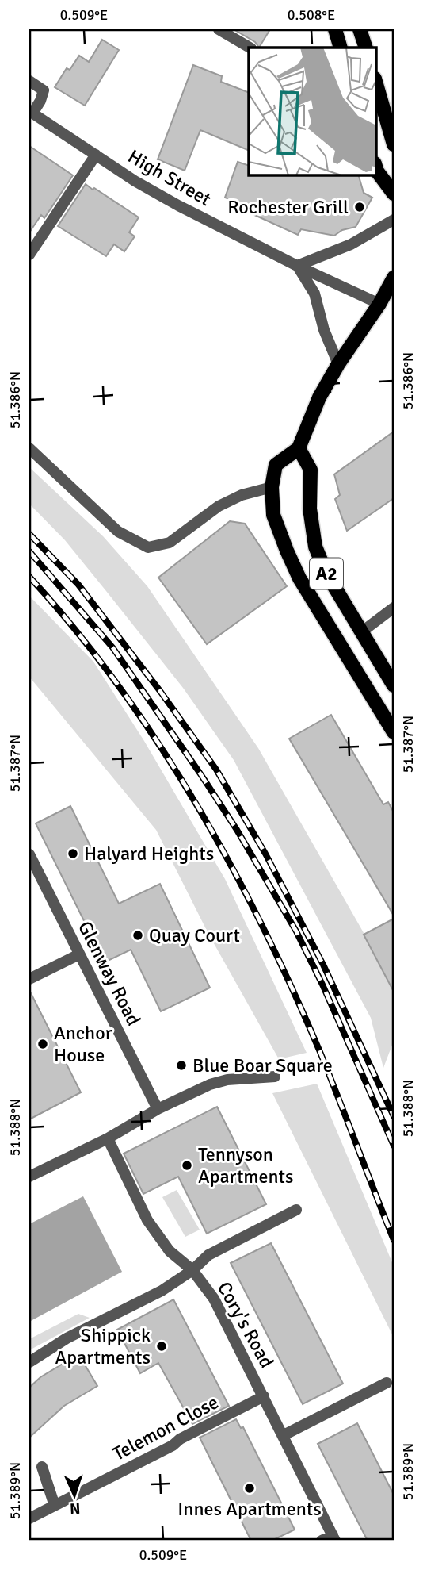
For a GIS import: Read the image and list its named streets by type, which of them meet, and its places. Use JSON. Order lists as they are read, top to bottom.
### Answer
{
  "streets": {
    "main road": ["A2"],
    "street": [
      "High Street",
      "Glenway Road",
      "Cory's Road",
      "Telemon Close"
    ]
  },
  "crossings": [
    ["Cory's Road", "Telemon Close"]
  ],
  "places": [
    "Rochester Grill",
    "Halyard Heights",
    "Quay Court",
    "Anchor House",
    "Blue Boar Square",
    "Tennyson Apartments",
    "Shippick Apartments",
    "Innes Apartments"
  ],
  "north": "bottom",
  "coordinates": [
    "0.509°E",
    "0.508°E",
    "51.386°N",
    "51.387°N",
    "51.388°N",
    "51.389°N"
  ]
}
